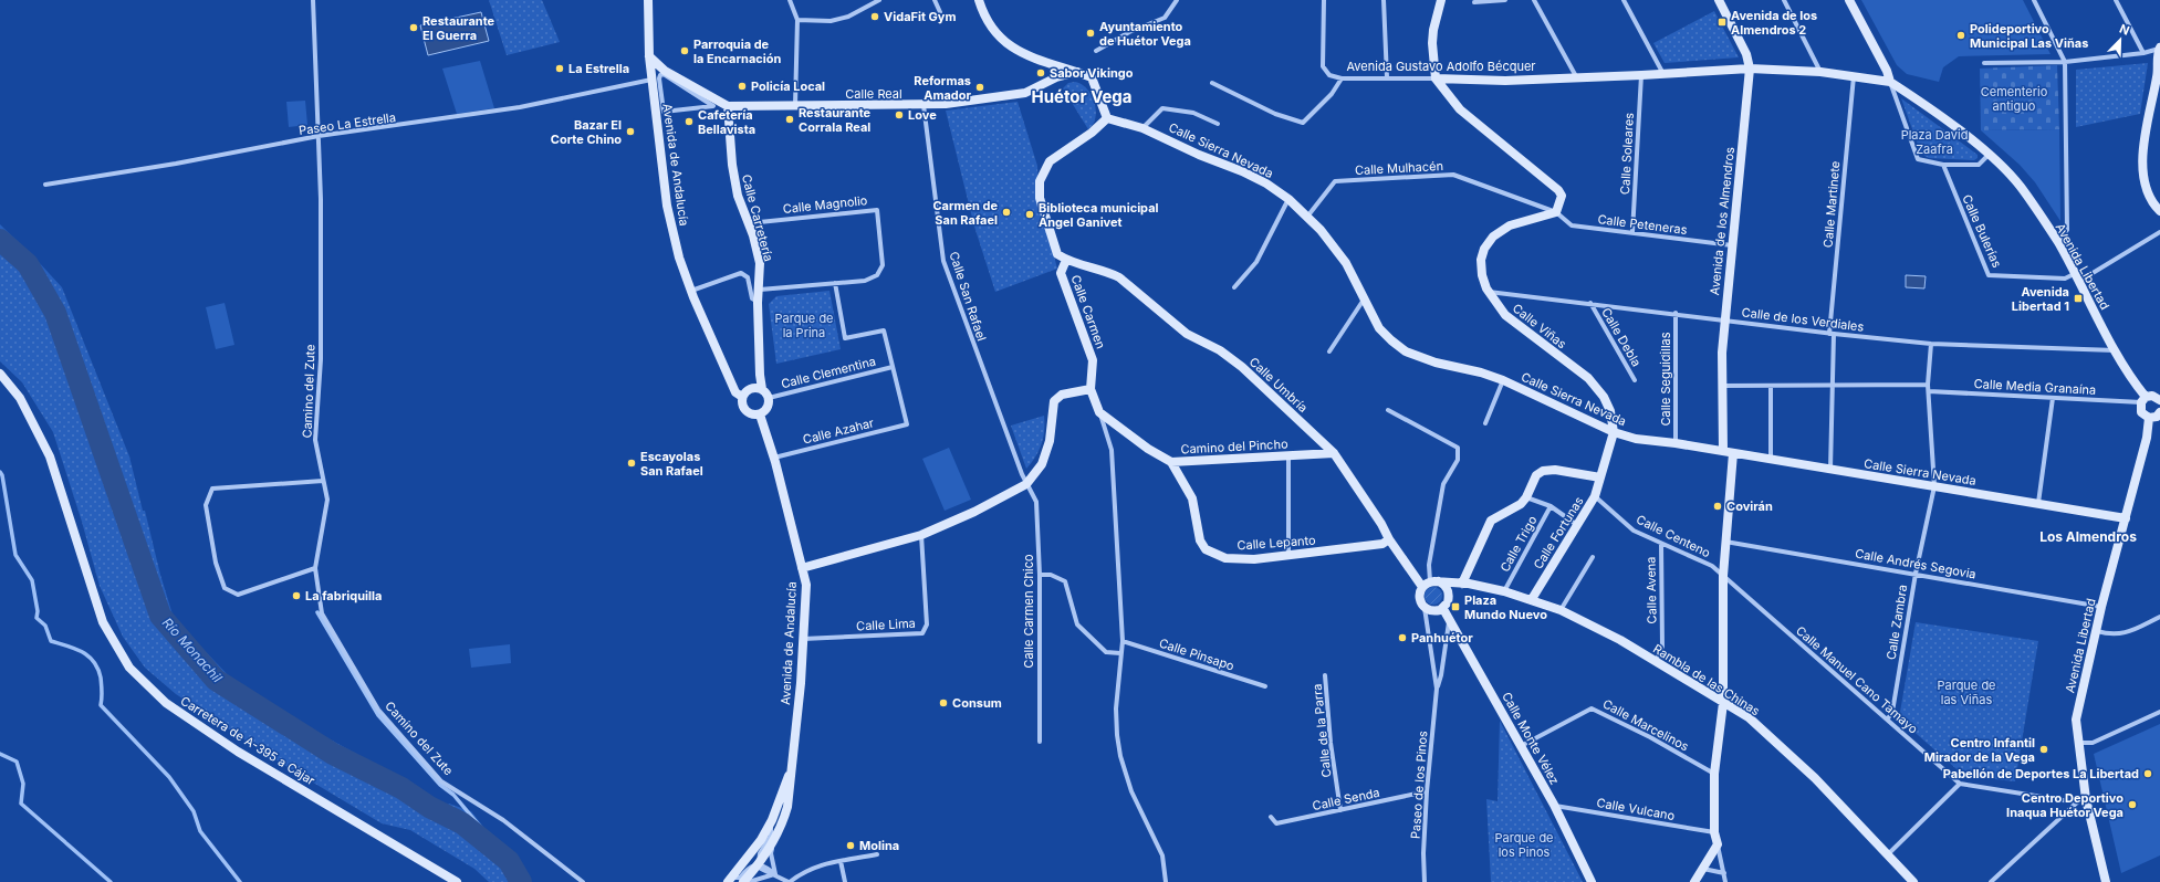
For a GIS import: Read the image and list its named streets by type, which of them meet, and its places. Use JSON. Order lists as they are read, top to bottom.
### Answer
{
  "streets": {
    "street": [
      "Avenida Gustavo Adolfo Bécquer",
      "Calle Real",
      "Paseo La Estrella",
      "Calle Sierra Nevada",
      "Calle Soleares",
      "Avenida de Andalucía",
      "Calle Mulhacén",
      "Calle Magnolio",
      "Calle Martinete",
      "Calle Carretería",
      "Avenida de los Almendros",
      "Calle Peteneras",
      "Calle Bulerías",
      "Avenida Libertad",
      "Calle San Rafael",
      "Calle Carmen",
      "Calle de los Verdiales",
      "Calle Viñas",
      "Calle Debla",
      "Calle Clementina",
      "Calle Seguidillas",
      "Calle Umbría",
      "Calle Media Granaína",
      "Camino del Zute",
      "Calle Azahar",
      "Camino del Pincho",
      "Calle Fortunas",
      "Calle Centeno",
      "Calle Lepanto",
      "Calle Trigo",
      "Calle Andrés Segovia",
      "Calle Avena",
      "Calle Carmen Chico",
      "Calle Zambra",
      "Calle Lima",
      "Calle Pinsapo",
      "Rambla de las Chinas",
      "Calle Manuel Cano Tamayo",
      "Calle Marcelinos",
      "Calle de la Parra",
      "Calle Monte Vélez",
      "Carretera de A-395 a Cájar",
      "Paseo de los Pinos",
      "Calle Senda",
      "Calle Vulcano"
    ]
  },
  "crossings": [
    ["Avenida Gustavo Adolfo Bécquer", "Calle Soleares"],
    ["Avenida Gustavo Adolfo Bécquer", "Calle Martinete"],
    ["Avenida Gustavo Adolfo Bécquer", "Avenida de los Almendros"],
    ["Avenida Gustavo Adolfo Bécquer", "Avenida Libertad"],
    ["Calle Real", "Avenida de Andalucía"],
    ["Calle Real", "Calle Carretería"],
    ["Calle Real", "Calle San Rafael"],
    ["Paseo La Estrella", "Avenida de Andalucía"],
    ["Paseo La Estrella", "Camino del Zute"],
    ["Calle Sierra Nevada", "Calle Mulhacén"],
    ["Calle Sierra Nevada", "Calle Martinete"],
    ["Calle Sierra Nevada", "Avenida de los Almendros"],
    ["Calle Sierra Nevada", "Avenida Libertad"],
    ["Calle Sierra Nevada", "Calle Carmen"],
    ["Calle Sierra Nevada", "Calle Viñas"],
    ["Calle Sierra Nevada", "Calle Seguidillas"],
    ["Calle Sierra Nevada", "Calle Zambra"],
    ["Calle Soleares", "Calle Peteneras"],
    ["Avenida de Andalucía", "Calle Carretería"],
    ["Avenida de Andalucía", "Calle Clementina"],
    ["Avenida de Andalucía", "Calle Azahar"],
    ["Avenida de Andalucía", "Calle Lima"],
    ["Calle Mulhacén", "Calle Peteneras"],
    ["Calle Mulhacén", "Calle Viñas"],
    ["Calle Magnolio", "Calle Carretería"],
    ["Calle Martinete", "Calle de los Verdiales"],
    ["Calle Carretería", "Calle Clementina"],
    ["Avenida de los Almendros", "Calle Peteneras"],
    ["Avenida de los Almendros", "Calle de los Verdiales"],
    ["Calle Peteneras", "Calle Viñas"],
    ["Calle Bulerías", "Avenida Libertad"],
    ["Avenida Libertad", "Calle de los Verdiales"],
    ["Avenida Libertad", "Calle Media Granaína"],
    ["Avenida Libertad", "Calle Andrés Segovia"],
    ["Calle San Rafael", "Calle Carmen Chico"],
    ["Calle Carmen", "Calle Umbría"],
    ["Calle Carmen", "Camino del Pincho"],
    ["Calle Carmen", "Calle Pinsapo"],
    ["Calle de los Verdiales", "Calle Viñas"],
    ["Calle de los Verdiales", "Calle Debla"],
    ["Calle de los Verdiales", "Calle Seguidillas"],
    ["Calle de los Verdiales", "Calle Zambra"],
    ["Calle Viñas", "Calle Fortunas"],
    ["Calle Clementina", "Calle Azahar"],
    ["Calle Umbría", "Camino del Pincho"],
    ["Calle Umbría", "Calle Lepanto"],
    ["Calle Umbría", "Rambla de las Chinas"],
    ["Calle Umbría", "Calle Monte Vélez"],
    ["Calle Umbría", "Paseo de los Pinos"],
    ["Calle Media Granaína", "Calle Zambra"],
    ["Camino del Pincho", "Calle Lepanto"],
    ["Calle Fortunas", "Calle Centeno"],
    ["Calle Fortunas", "Calle Trigo"],
    ["Calle Fortunas", "Rambla de las Chinas"],
    ["Calle Centeno", "Calle Avena"],
    ["Calle Centeno", "Calle Manuel Cano Tamayo"],
    ["Calle Trigo", "Rambla de las Chinas"],
    ["Calle Andrés Segovia", "Calle Zambra"],
    ["Calle Avena", "Rambla de las Chinas"],
    ["Calle Zambra", "Calle Manuel Cano Tamayo"],
    ["Rambla de las Chinas", "Calle Monte Vélez"],
    ["Rambla de las Chinas", "Paseo de los Pinos"],
    ["Calle Marcelinos", "Calle Monte Vélez"],
    ["Calle de la Parra", "Calle Senda"],
    ["Calle Monte Vélez", "Paseo de los Pinos"],
    ["Calle Monte Vélez", "Calle Vulcano"],
    ["Paseo de los Pinos", "Calle Senda"]
  ],
  "districts": ["Huétor Vega", "Los Almendros"],
  "water": ["Río Monachil"],
  "parks": [
    "Cementerio antiguo",
    "Plaza David Zaafra",
    "Parque de la Prina",
    "Parque de las Viñas",
    "Parque de los Pinos"
  ],
  "places": {
    "other": [
      "VidaFit Gym",
      "Restaurante El Guerra",
      "Ayuntamiento de Huétor Vega",
      "Polideportivo Municipal Las Viñas",
      "Parroquia de la Encarnación",
      "La Estrella",
      "Sabor Vikingo",
      "Policía Local",
      "Reformas Amador",
      "Love",
      "Restaurante Corrala Real",
      "Cafetería Bellavista",
      "Bazar El Corte Chino",
      "Carmen de San Rafael",
      "Biblioteca municipal Ángel Ganivet",
      "Escayolas San Rafael",
      "Covirán",
      "La fabriquilla",
      "Panhuétor",
      "Consum",
      "Centro Infantil Mirador de la Vega",
      "Pabellón de Deportes La Libertad",
      "Centro Deportivo Inaqua Huétor Vega",
      "Molina"
    ],
    "transit": ["Avenida de los Almendros 2", "Avenida Libertad 1", "Plaza Mundo Nuevo"]
  },
  "north": "top right"
}
